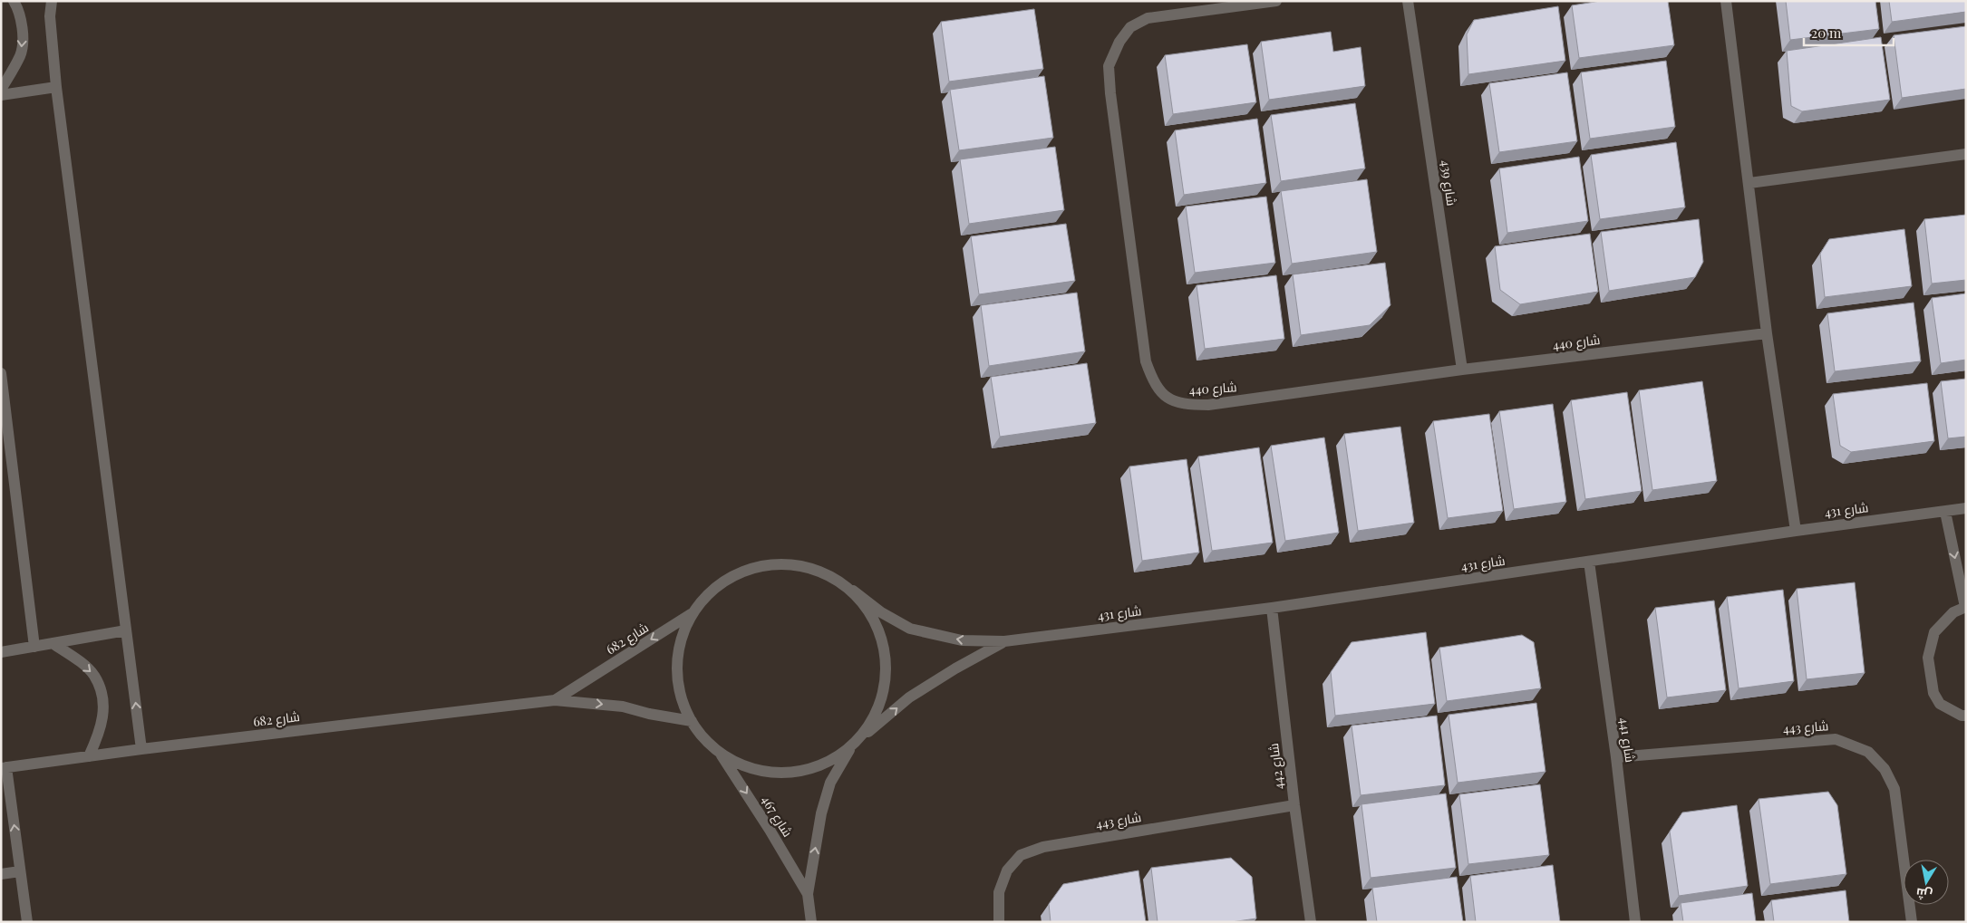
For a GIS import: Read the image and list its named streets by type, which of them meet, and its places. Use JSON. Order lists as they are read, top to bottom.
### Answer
{
  "streets": {
    "street": [
      "شارع 439",
      "شارع 440",
      "شارع 431",
      "شارع 682",
      "شارع 443",
      "شارع 441",
      "شارع 442",
      "شارع 467"
    ]
  },
  "crossings": [
    ["شارع 439", "شارع 440"],
    ["شارع 431", "شارع 682"],
    ["شارع 431", "شارع 441"],
    ["شارع 431", "شارع 442"],
    ["شارع 443", "شارع 441"],
    ["شارع 443", "شارع 442"]
  ],
  "scale_bar": "20 m",
  "north": "bottom"
}
